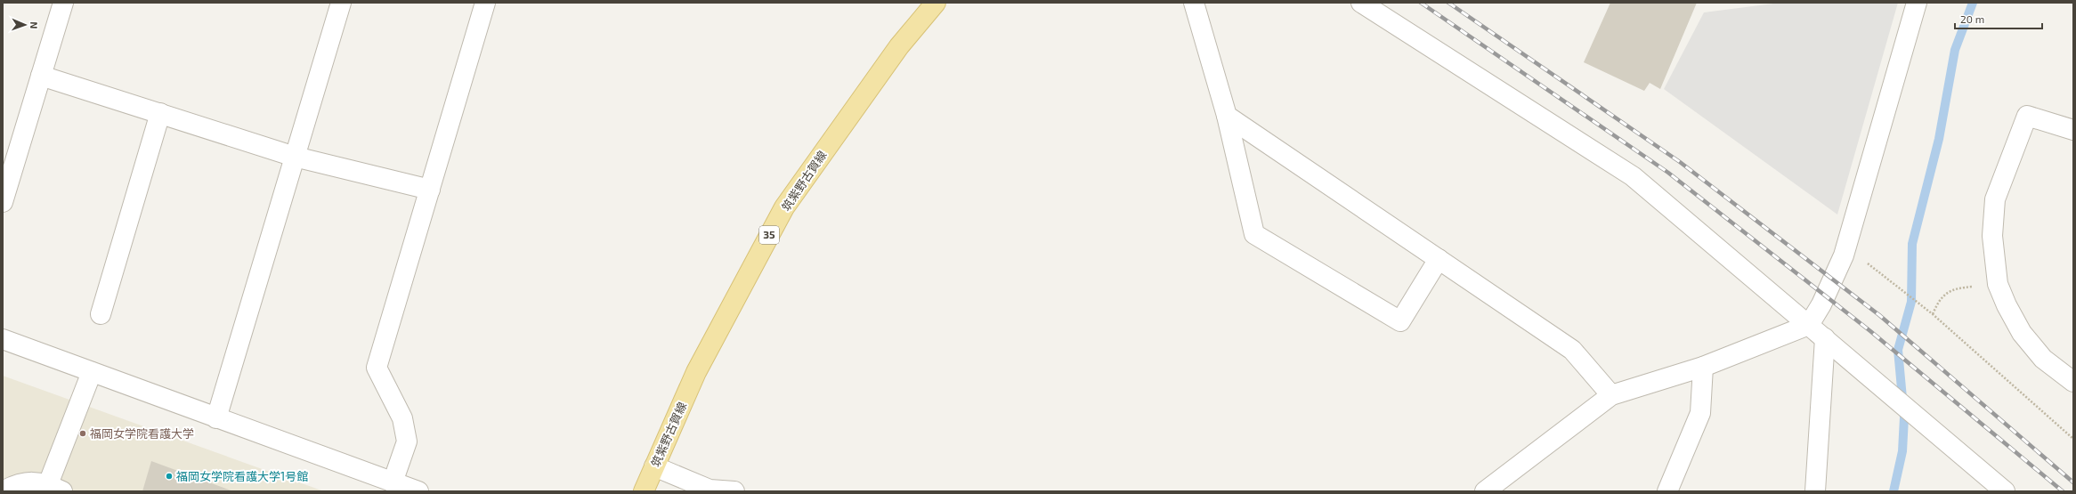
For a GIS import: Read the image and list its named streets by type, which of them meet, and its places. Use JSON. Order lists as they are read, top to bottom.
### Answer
{
  "streets": {
    "main road": ["筑紫野古賀線", "35"]
  },
  "places": ["福岡女学院看護大学", "福岡女学院看護大学1号館"],
  "scale_bar": "20 m",
  "north": "right"
}
